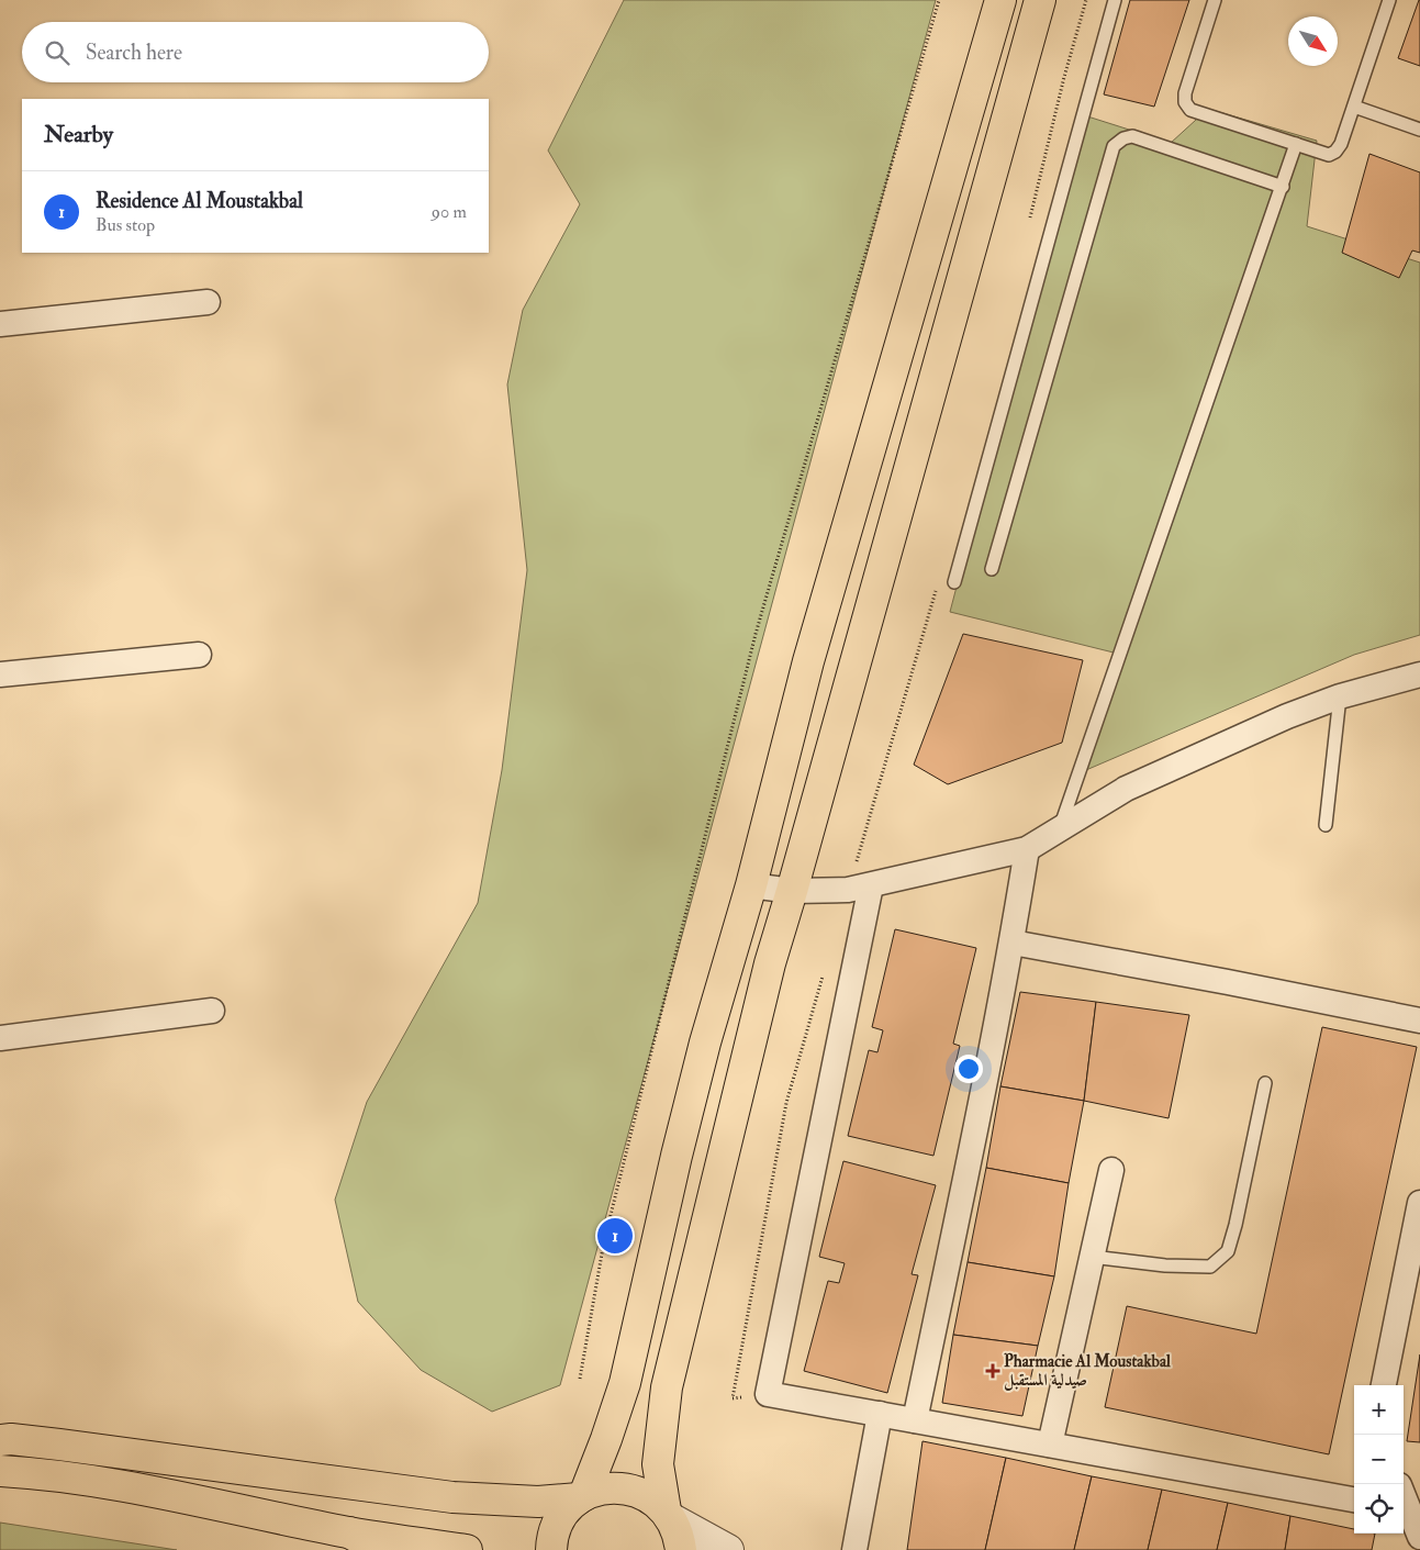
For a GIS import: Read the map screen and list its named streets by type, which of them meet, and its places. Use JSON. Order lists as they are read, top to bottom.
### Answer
{
  "places": {
    "health": ["Pharmacie Al Moustakbal صيدلية المستقبل"]
  },
  "north": "bottom right",
  "page": {
    "search": "Search here",
    "heading": "Nearby",
    "list": [
      {
        "mark": "1",
        "name": "Residence Al Moustakbal",
        "note": "Bus stop",
        "value": "90 m"
      }
    ],
    "pins": "1",
    "map_buttons": ["+", "−"]
  }
}
